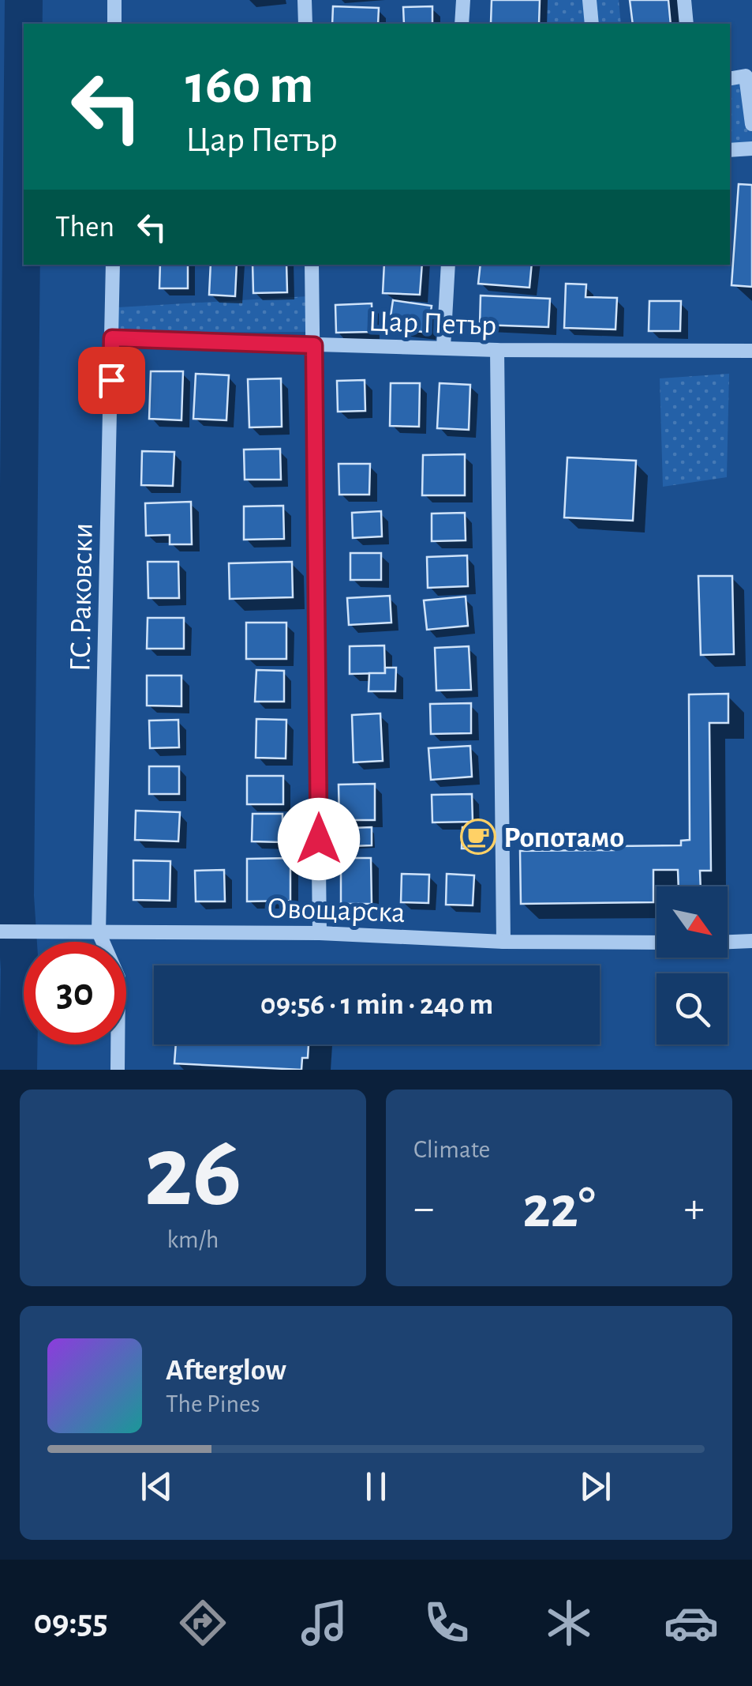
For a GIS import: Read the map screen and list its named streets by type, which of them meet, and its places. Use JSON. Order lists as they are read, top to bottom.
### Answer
{
  "streets": {
    "street": ["Цар Петър", "Г.С.Раковски", "Овощарска"]
  },
  "crossings": [
    ["Цар Петър", "Г.С.Раковски"],
    ["Г.С.Раковски", "Овощарска"]
  ],
  "places": {
    "cafe": ["Ропотамо"]
  },
  "north": "bottom right",
  "page": {
    "turn": ["160 m", "Цар Петър"],
    "then": "Then",
    "limit": "30",
    "trip": "09:56 · 1 min · 240 m",
    "tile": [
      ["26", "km/h"],
      "Climate"
    ],
    "heat": ["−", "22°", "+"],
    "song": ["Afterglow", "The Pines"],
    "tabs": "09:55"
  }
}
